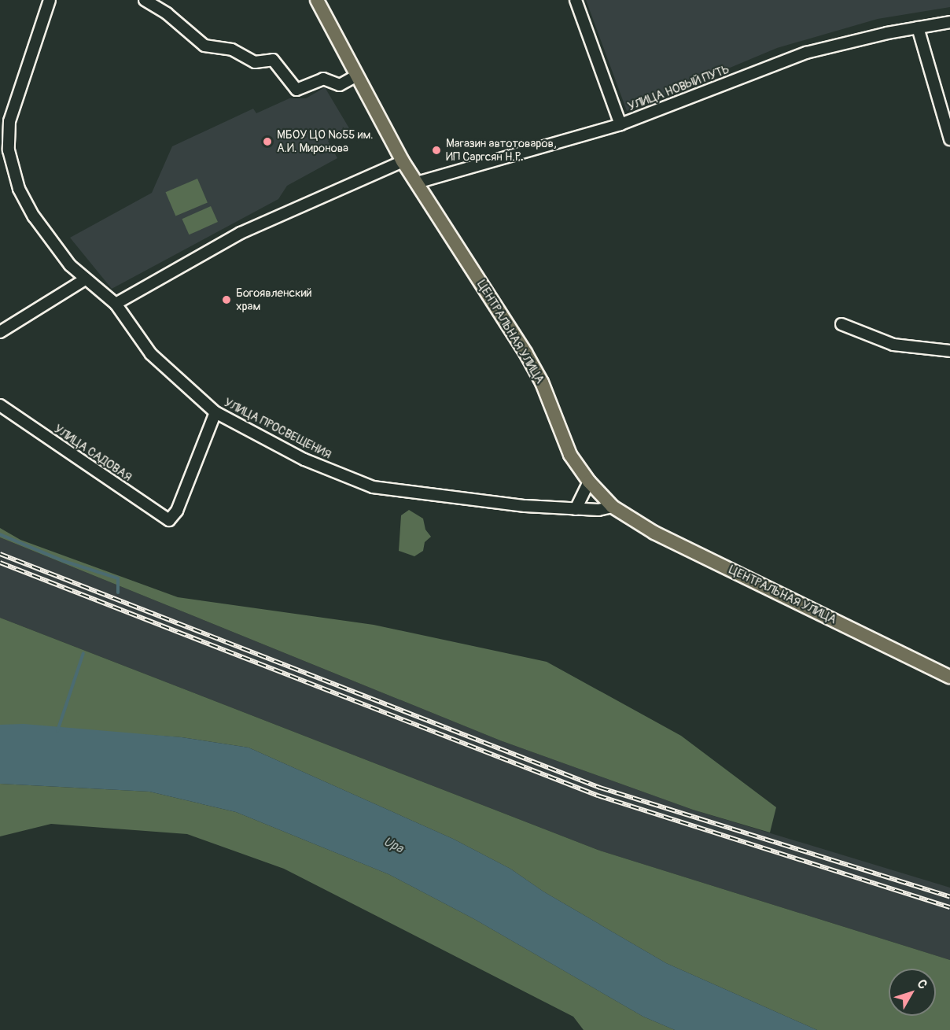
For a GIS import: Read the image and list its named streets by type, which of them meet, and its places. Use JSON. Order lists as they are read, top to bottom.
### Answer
{
  "streets": {
    "main road": ["ЦЕНТРАЛЬНАЯ УЛИЦА"],
    "street": ["УЛИЦА НОВЫЙ ПУТЬ", "УЛИЦА ПРОСВЕЩЕНИЯ", "УЛИЦА САДОВАЯ"]
  },
  "crossings": [
    ["УЛИЦА НОВЫЙ ПУТЬ", "ЦЕНТРАЛЬНАЯ УЛИЦА"],
    ["ЦЕНТРАЛЬНАЯ УЛИЦА", "УЛИЦА ПРОСВЕЩЕНИЯ"],
    ["УЛИЦА ПРОСВЕЩЕНИЯ", "УЛИЦА САДОВАЯ"]
  ],
  "water": ["Upa"],
  "places": ["МБОУ ЦО №55 им. А.И. Миронова", "Магазин автотоваров, ИП Саргсян Н.Р.", "Богоявленский храм"],
  "north": "top right"
}
